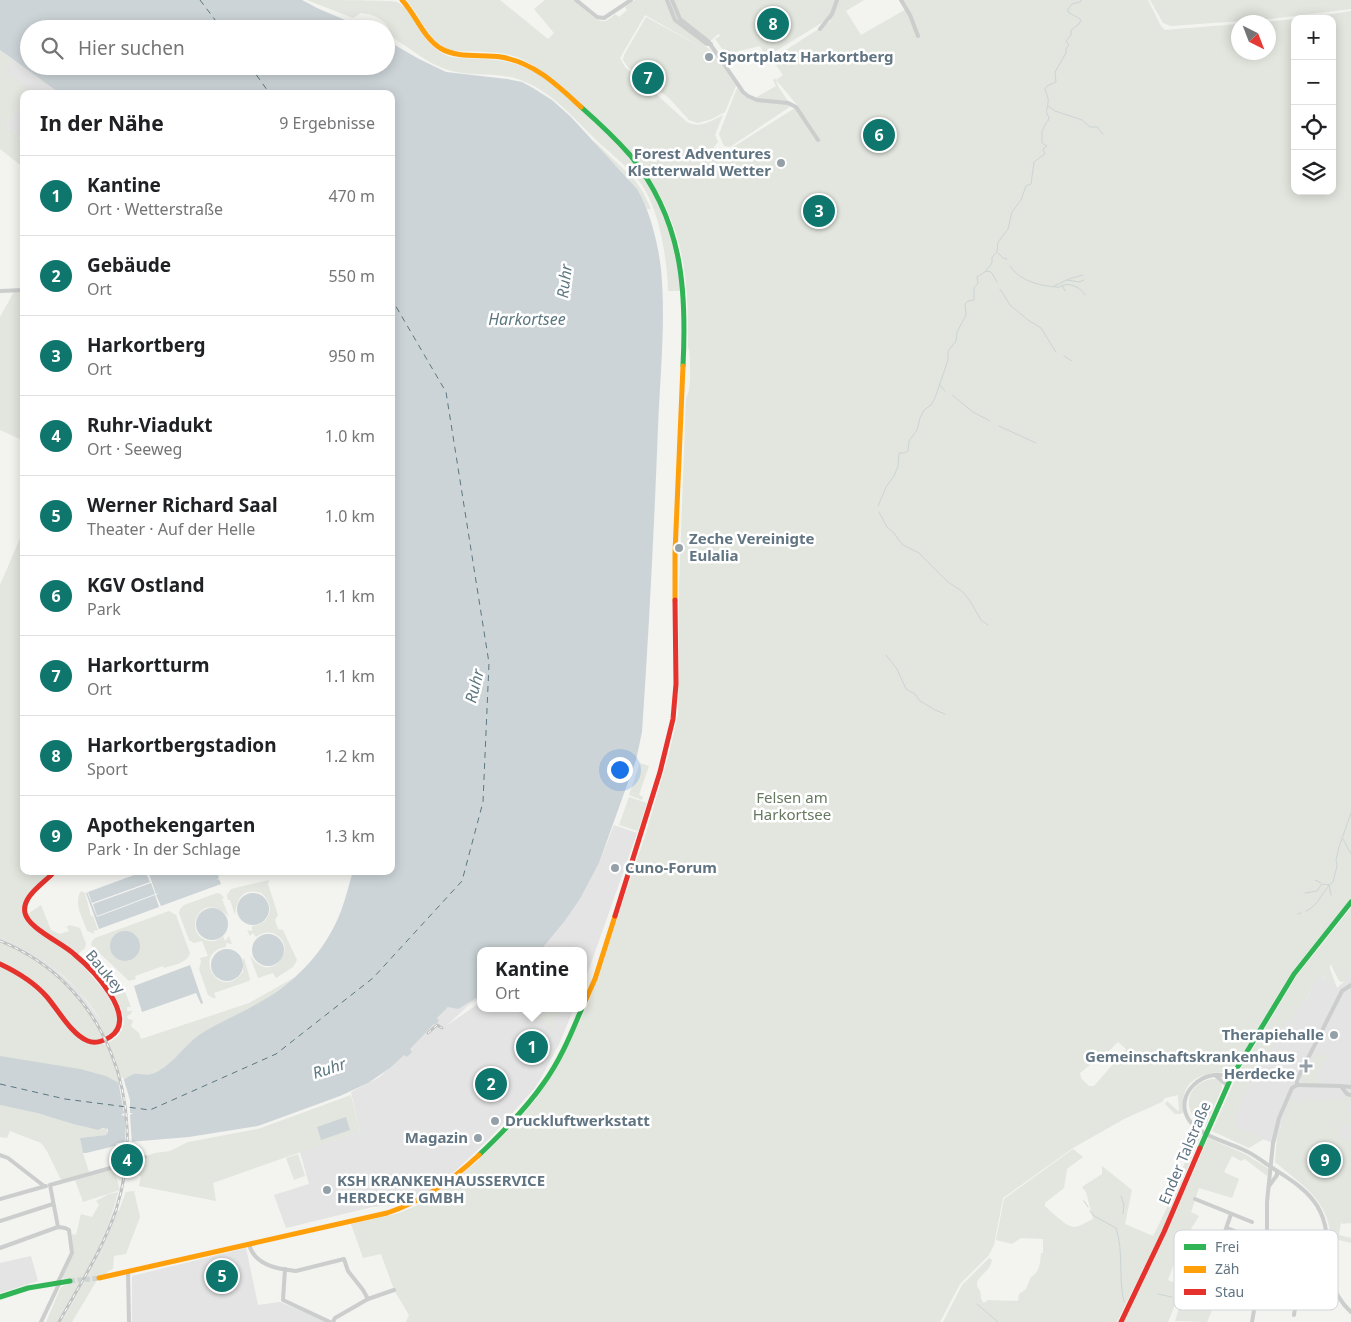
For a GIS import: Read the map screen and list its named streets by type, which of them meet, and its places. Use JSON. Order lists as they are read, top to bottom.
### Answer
{
  "streets": {
    "main road": ["Baukey", "Ender Talstraße"]
  },
  "water": ["Ruhr", "Harkortsee"],
  "parks": ["Felsen am Harkortsee"],
  "places": {
    "other": [
      "Sportplatz Harkortberg",
      "Forest Adventures Kletterwald Wetter",
      "Zeche Vereinigte Eulalia",
      "Cuno-Forum",
      "Therapiehalle",
      "Druckluftwerkstatt",
      "Magazin",
      "KSH KRANKENHAUSSERVICE HERDECKE GMBH"
    ],
    "health": ["Gemeinschaftskrankenhaus Herdecke"]
  },
  "legend": ["Frei", "Zäh", "Stau"],
  "north": "bottom right",
  "page": {
    "pins": [
      "8",
      "7",
      "6",
      "3",
      "1",
      "2",
      "4",
      "9",
      "5"
    ],
    "map_buttons": ["+", "−"],
    "search": "Hier suchen",
    "heading": ["In der Nähe", "9 Ergebnisse"],
    "list": [
      {
        "mark": "1",
        "name": "Kantine",
        "note": "Ort · Wetterstraße",
        "value": "470 m"
      },
      {
        "mark": "2",
        "name": "Gebäude",
        "note": "Ort",
        "value": "550 m"
      },
      {
        "mark": "3",
        "name": "Harkortberg",
        "note": "Ort",
        "value": "950 m"
      },
      {
        "mark": "4",
        "name": "Ruhr-Viadukt",
        "note": "Ort · Seeweg",
        "value": "1.0 km"
      },
      {
        "mark": "5",
        "name": "Werner Richard Saal",
        "note": "Theater · Auf der Helle",
        "value": "1.0 km"
      },
      {
        "mark": "6",
        "name": "KGV Ostland",
        "note": "Park",
        "value": "1.1 km"
      },
      {
        "mark": "7",
        "name": "Harkortturm",
        "note": "Ort",
        "value": "1.1 km"
      },
      {
        "mark": "8",
        "name": "Harkortbergstadion",
        "note": "Sport",
        "value": "1.2 km"
      },
      {
        "mark": "9",
        "name": "Apothekengarten",
        "note": "Park · In der Schlage",
        "value": "1.3 km"
      }
    ],
    "popup": ["Kantine", "Ort"]
  }
}
